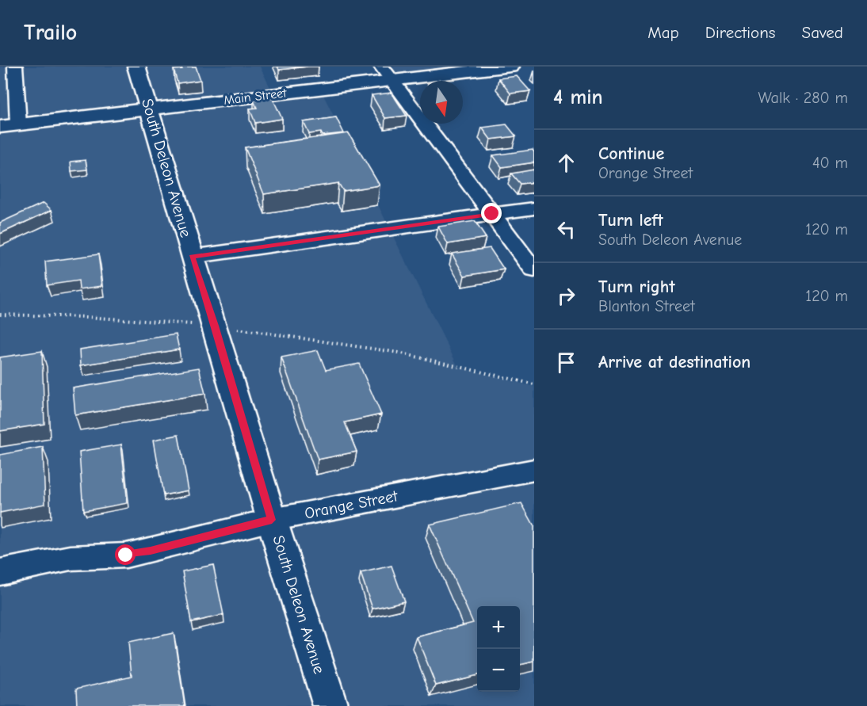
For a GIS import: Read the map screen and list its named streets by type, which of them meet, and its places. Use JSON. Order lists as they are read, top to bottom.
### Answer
{
  "streets": {
    "street": ["Main Street", "South Deleon Avenue", "Orange Street"]
  },
  "crossings": [
    ["Main Street", "South Deleon Avenue"],
    ["South Deleon Avenue", "Orange Street"]
  ],
  "north": "bottom",
  "page": {
    "header": "Trailo",
    "nav": ["Map", "Directions", "Saved"],
    "heading": ["4 min", "Walk · 280 m"],
    "list": [
      ["Continue", "Orange Street", "40 m"],
      ["Turn left", "South Deleon Avenue", "120 m"],
      ["Turn right", "Blanton Street", "120 m"],
      "Arrive at destination"
    ],
    "map_buttons": ["+", "−"]
  }
}
